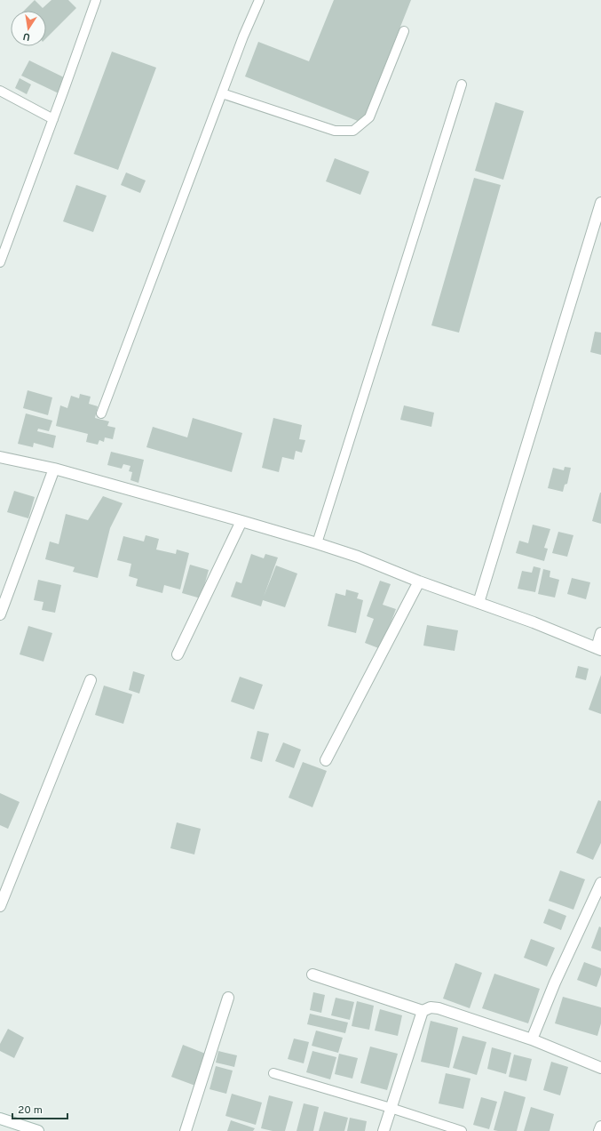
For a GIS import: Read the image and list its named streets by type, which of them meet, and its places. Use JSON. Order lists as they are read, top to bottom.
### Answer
{
  "scale_bar": "20 m",
  "north": "bottom"
}
